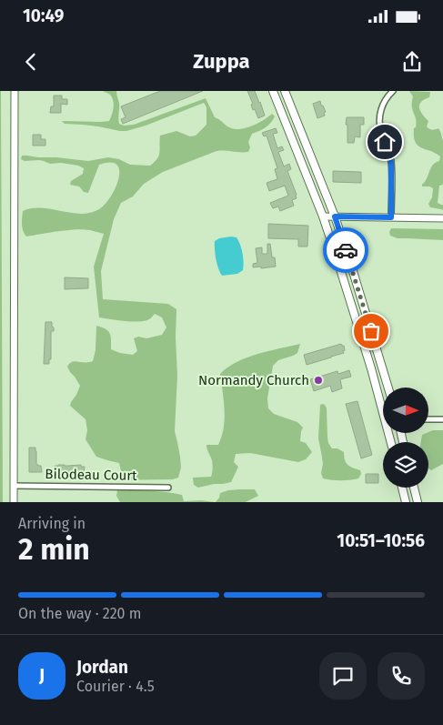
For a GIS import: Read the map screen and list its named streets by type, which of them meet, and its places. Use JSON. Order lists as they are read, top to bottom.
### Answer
{
  "streets": {
    "street": ["Bilodeau Court"]
  },
  "places": ["Normandy Church"],
  "north": "right",
  "page": {
    "status": "10:49",
    "header": "Zuppa",
    "heading": ["2 min", "Arriving in", "10:51–10:56"],
    "panel": ["Jordan", "Courier · 4.5"],
    "bar": "On the way · 220 m",
    "round": "J"
  }
}
